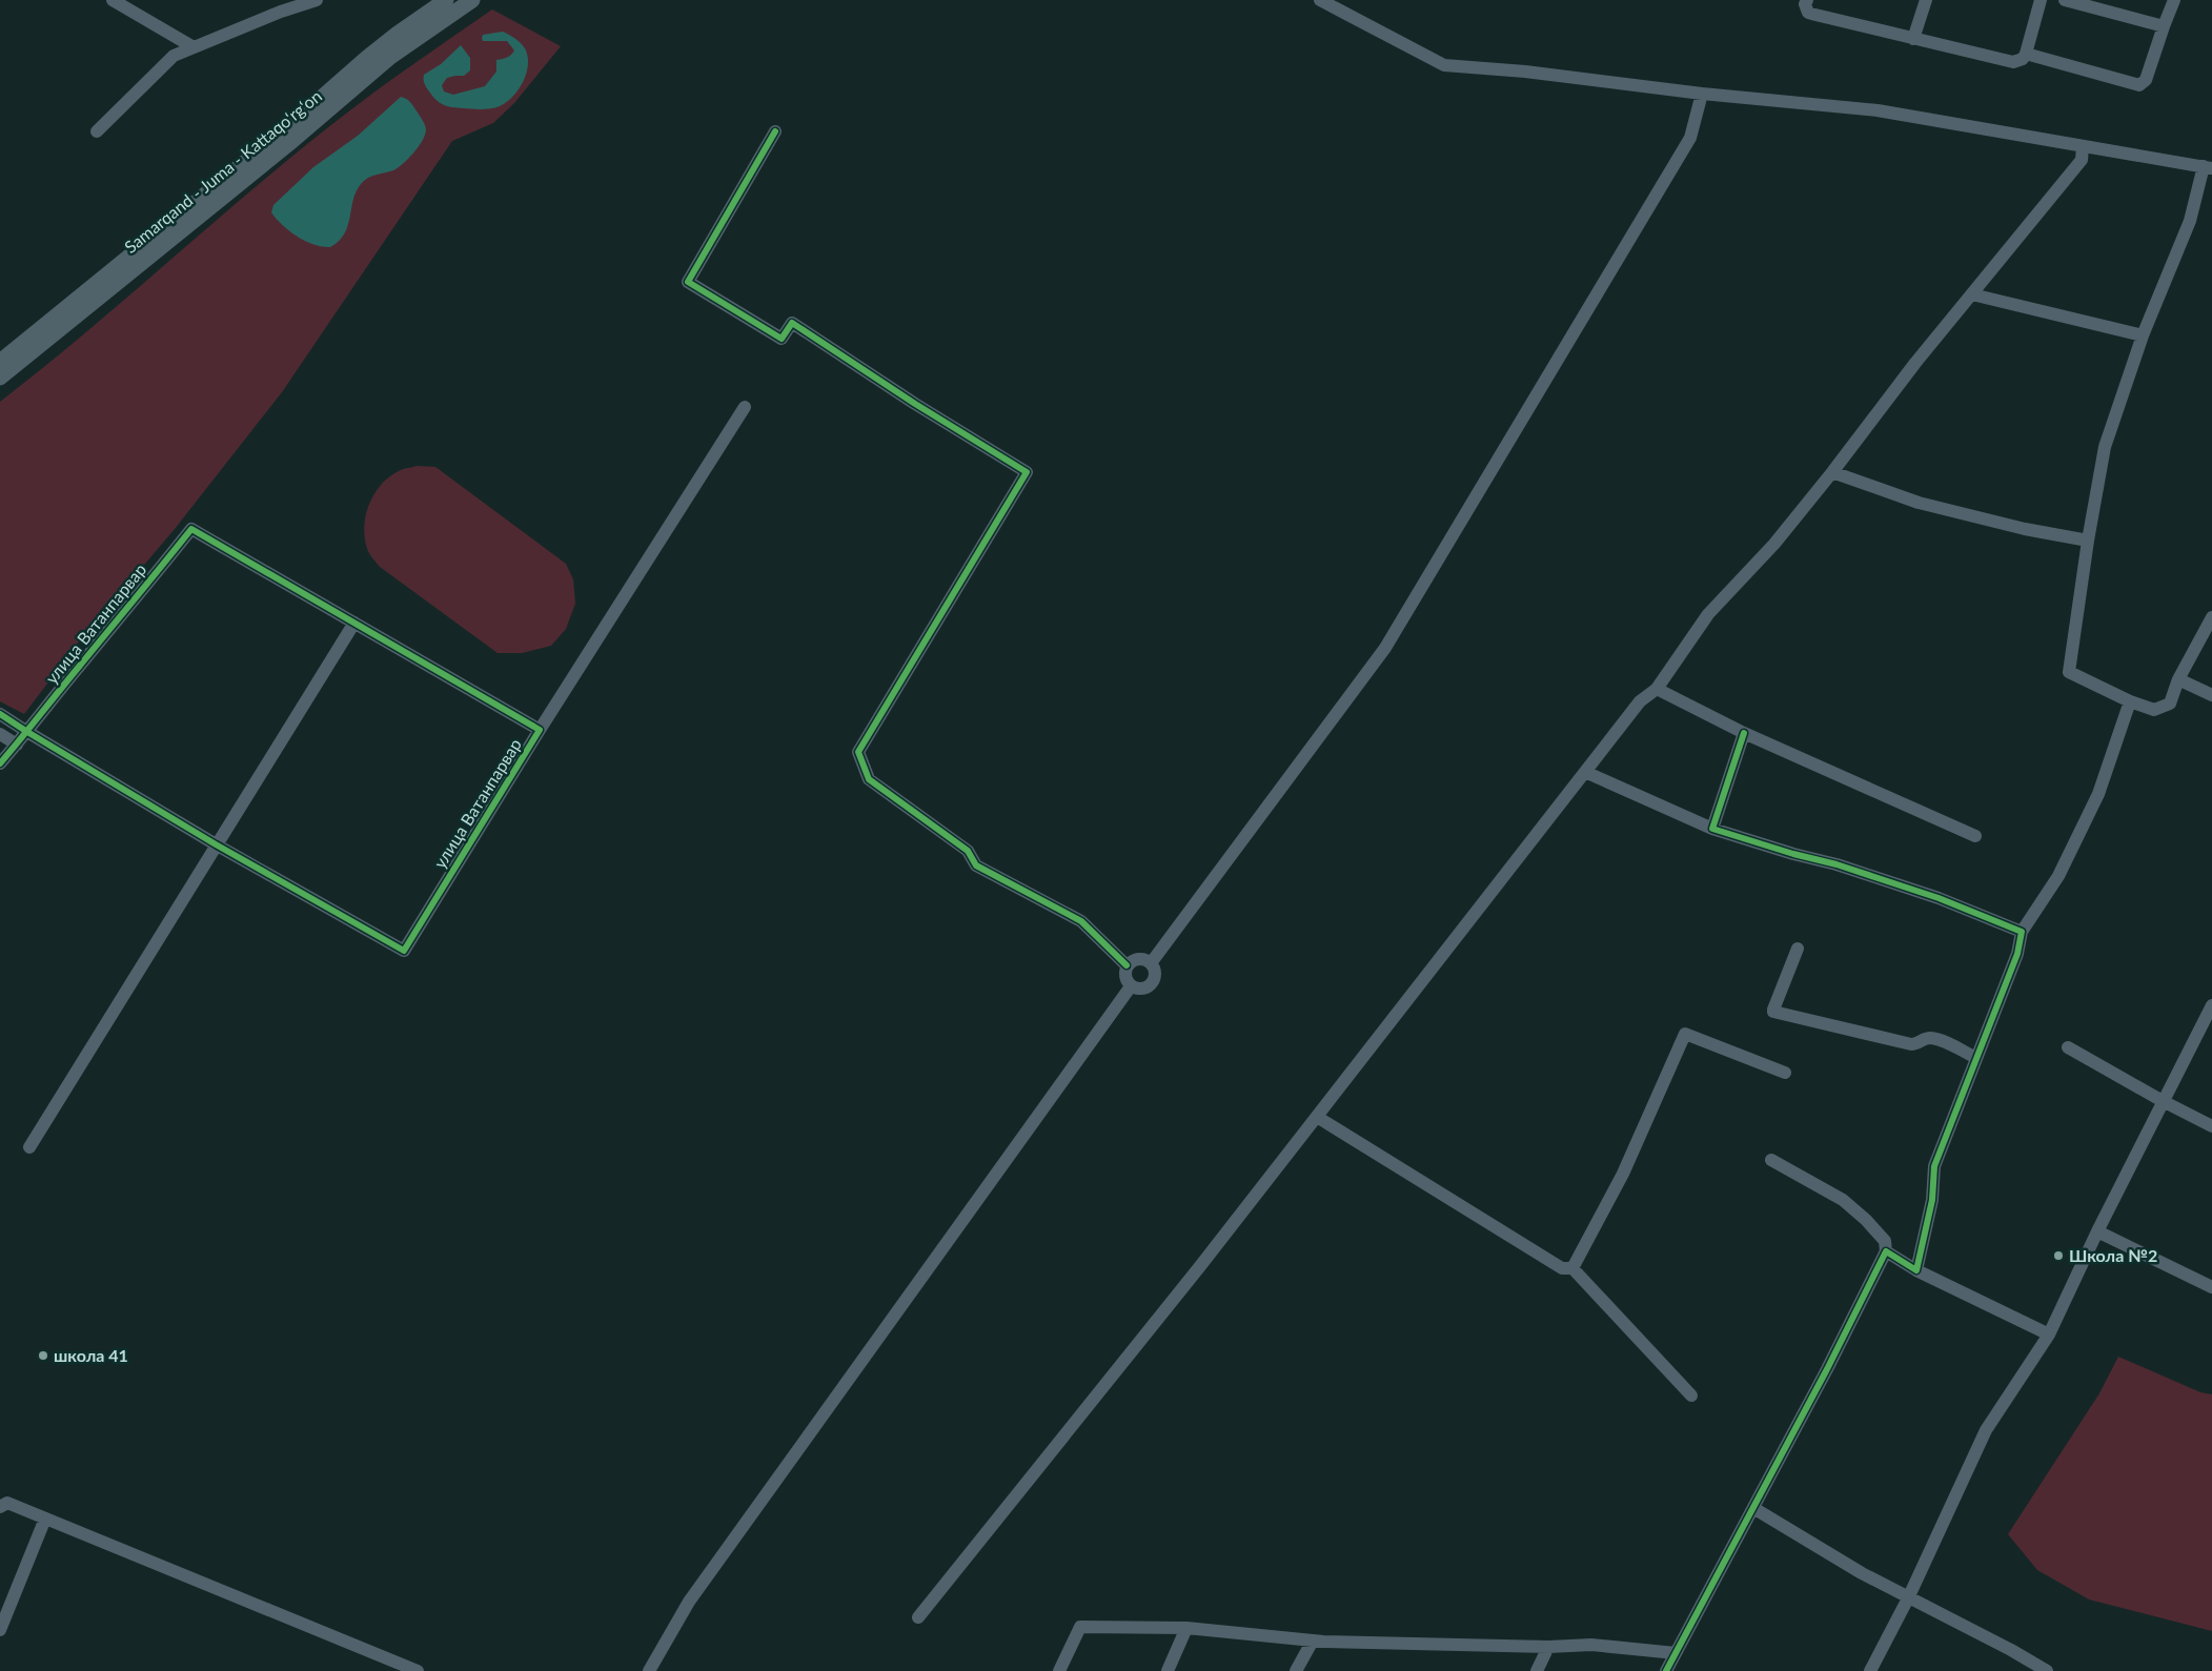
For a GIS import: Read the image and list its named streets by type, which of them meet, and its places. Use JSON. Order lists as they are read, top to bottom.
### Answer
{
  "streets": {
    "main road": ["Samarqand - Juma - Kattaqo‘rg‘on"],
    "street": ["улица Ватанпарвар"]
  },
  "places": ["Школа №2", "школа 41"]
}
